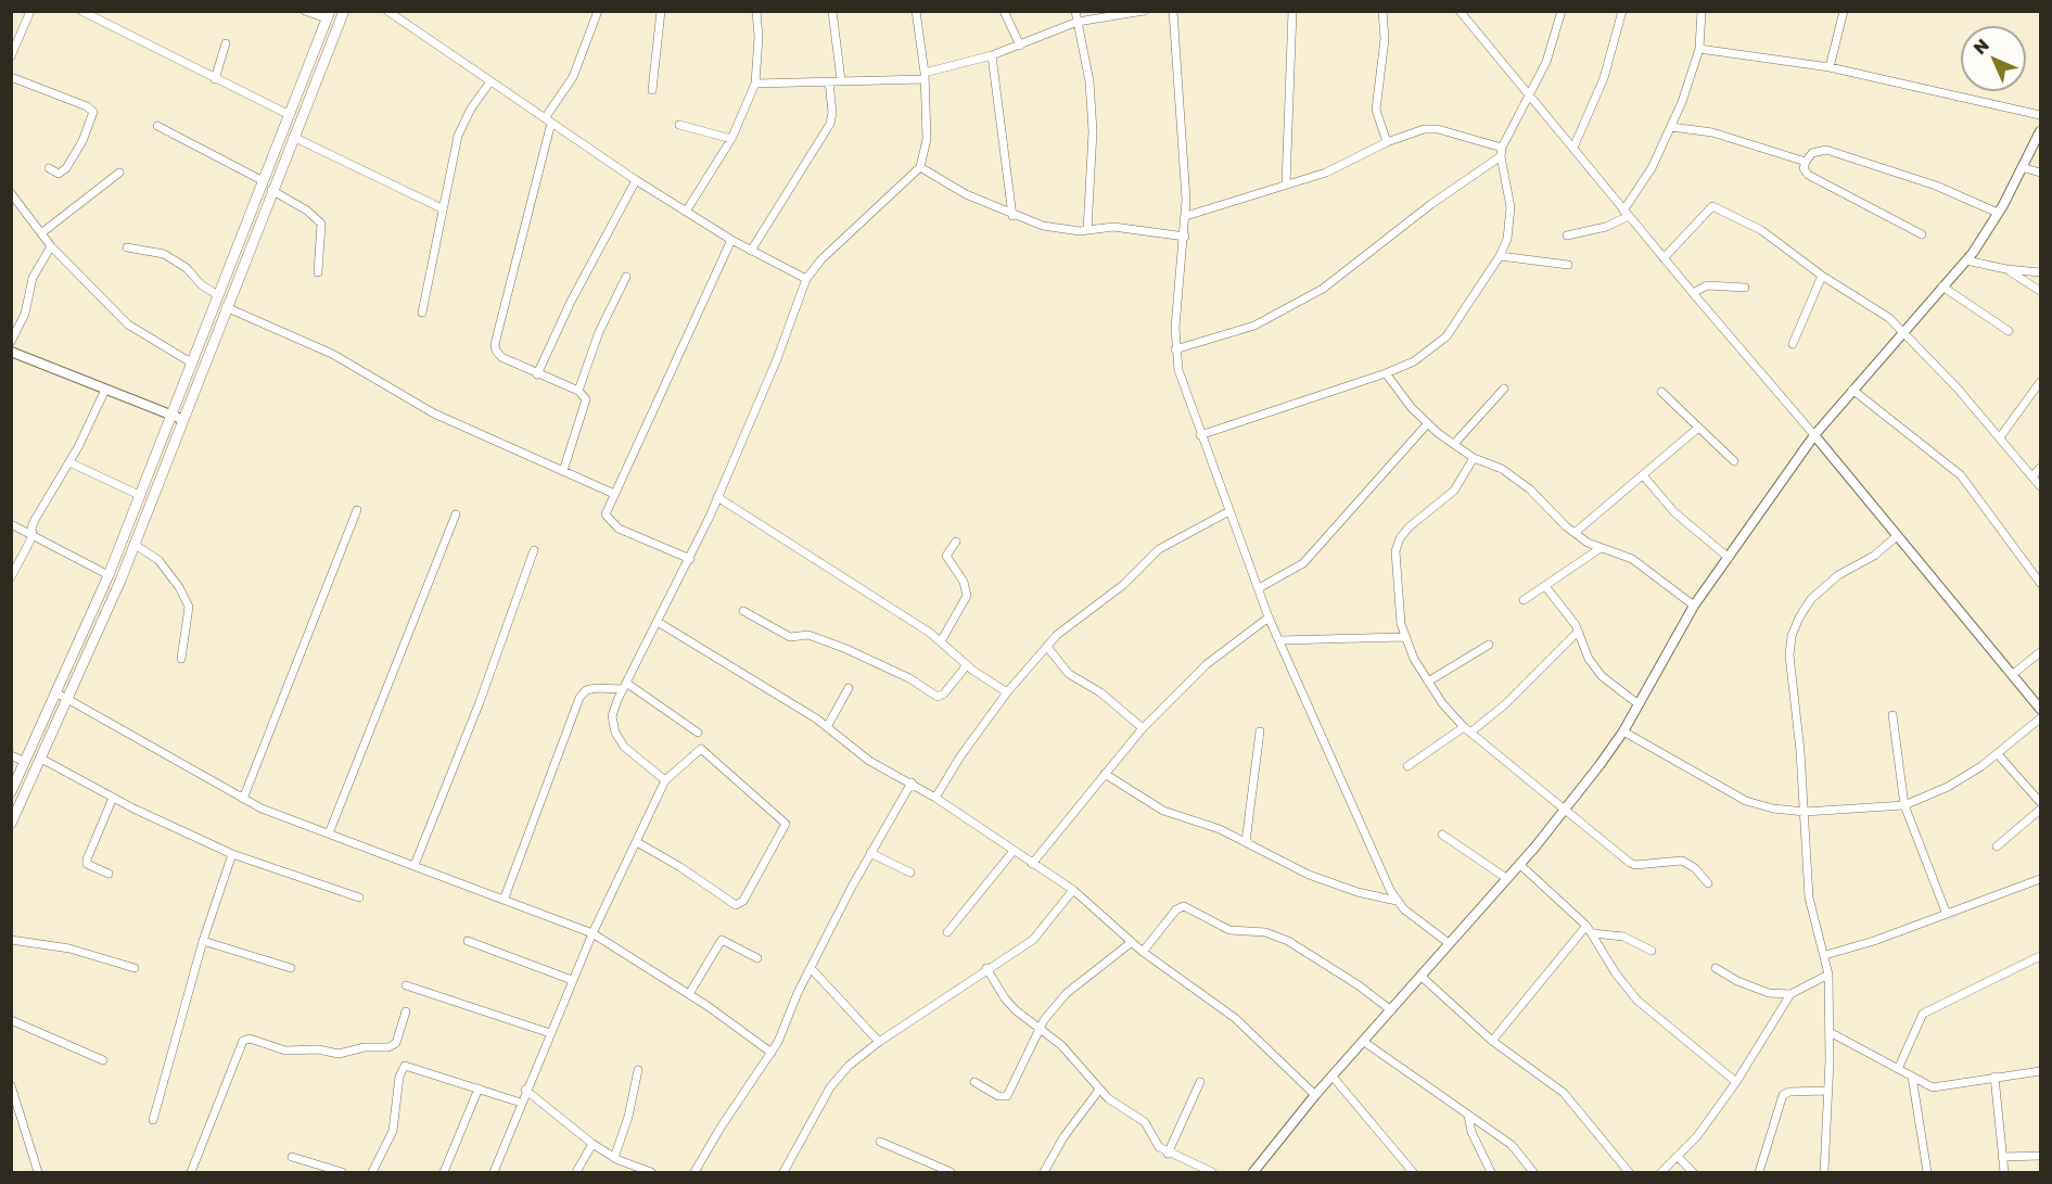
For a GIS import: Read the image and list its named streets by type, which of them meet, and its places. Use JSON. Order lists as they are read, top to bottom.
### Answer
{
  "north": "top left"
}
